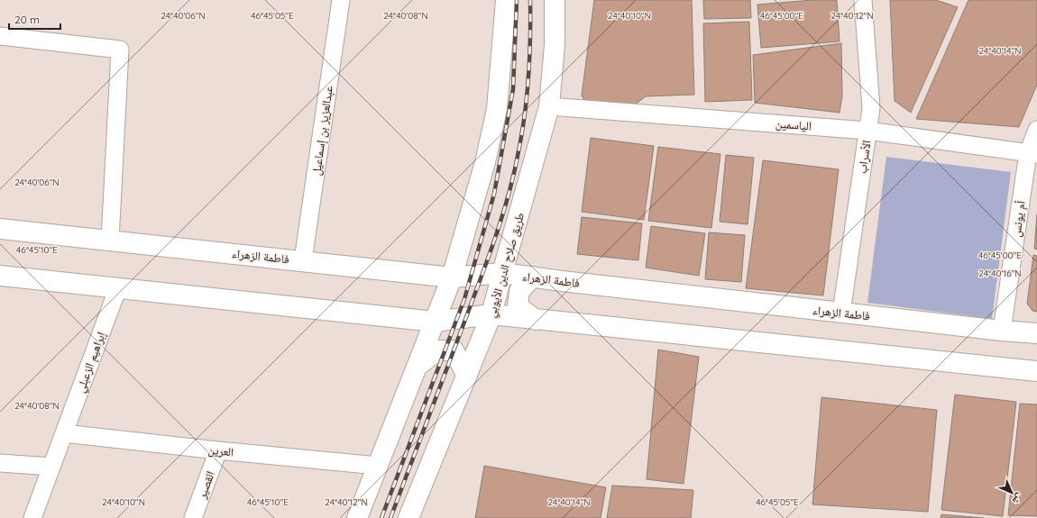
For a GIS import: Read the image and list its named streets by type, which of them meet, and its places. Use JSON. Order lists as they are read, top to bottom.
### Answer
{
  "streets": {
    "main road": ["فاطمة الزهراء", "طريق صلاح الدين الأيوبي"],
    "street": [
      "الياسمين",
      "عبدالعزيز بن إسماعيل",
      "الأسراب",
      "أم يونس",
      "إبراهيم الزعبلي",
      "العرين",
      "القصير"
    ]
  },
  "crossings": [
    ["الياسمين", "الأسراب"],
    ["الياسمين", "أم يونس"],
    ["الياسمين", "طريق صلاح الدين الأيوبي"],
    ["عبدالعزيز بن إسماعيل", "فاطمة الزهراء"],
    ["الأسراب", "فاطمة الزهراء"],
    ["أم يونس", "فاطمة الزهراء"],
    ["فاطمة الزهراء", "طريق صلاح الدين الأيوبي"],
    ["إبراهيم الزعبلي", "العرين"],
    ["العرين", "القصير"]
  ],
  "scale_bar": "20 m",
  "north": "bottom right",
  "coordinates": [
    "24°40'06\"N",
    "46°45'05\"E",
    "24°40'08\"N",
    "24°40'10\"N",
    "46°45'00\"E",
    "24°40'12\"N",
    "24°40'14\"N",
    "46°45'10\"E",
    "24°40'16\"N"
  ]
}
